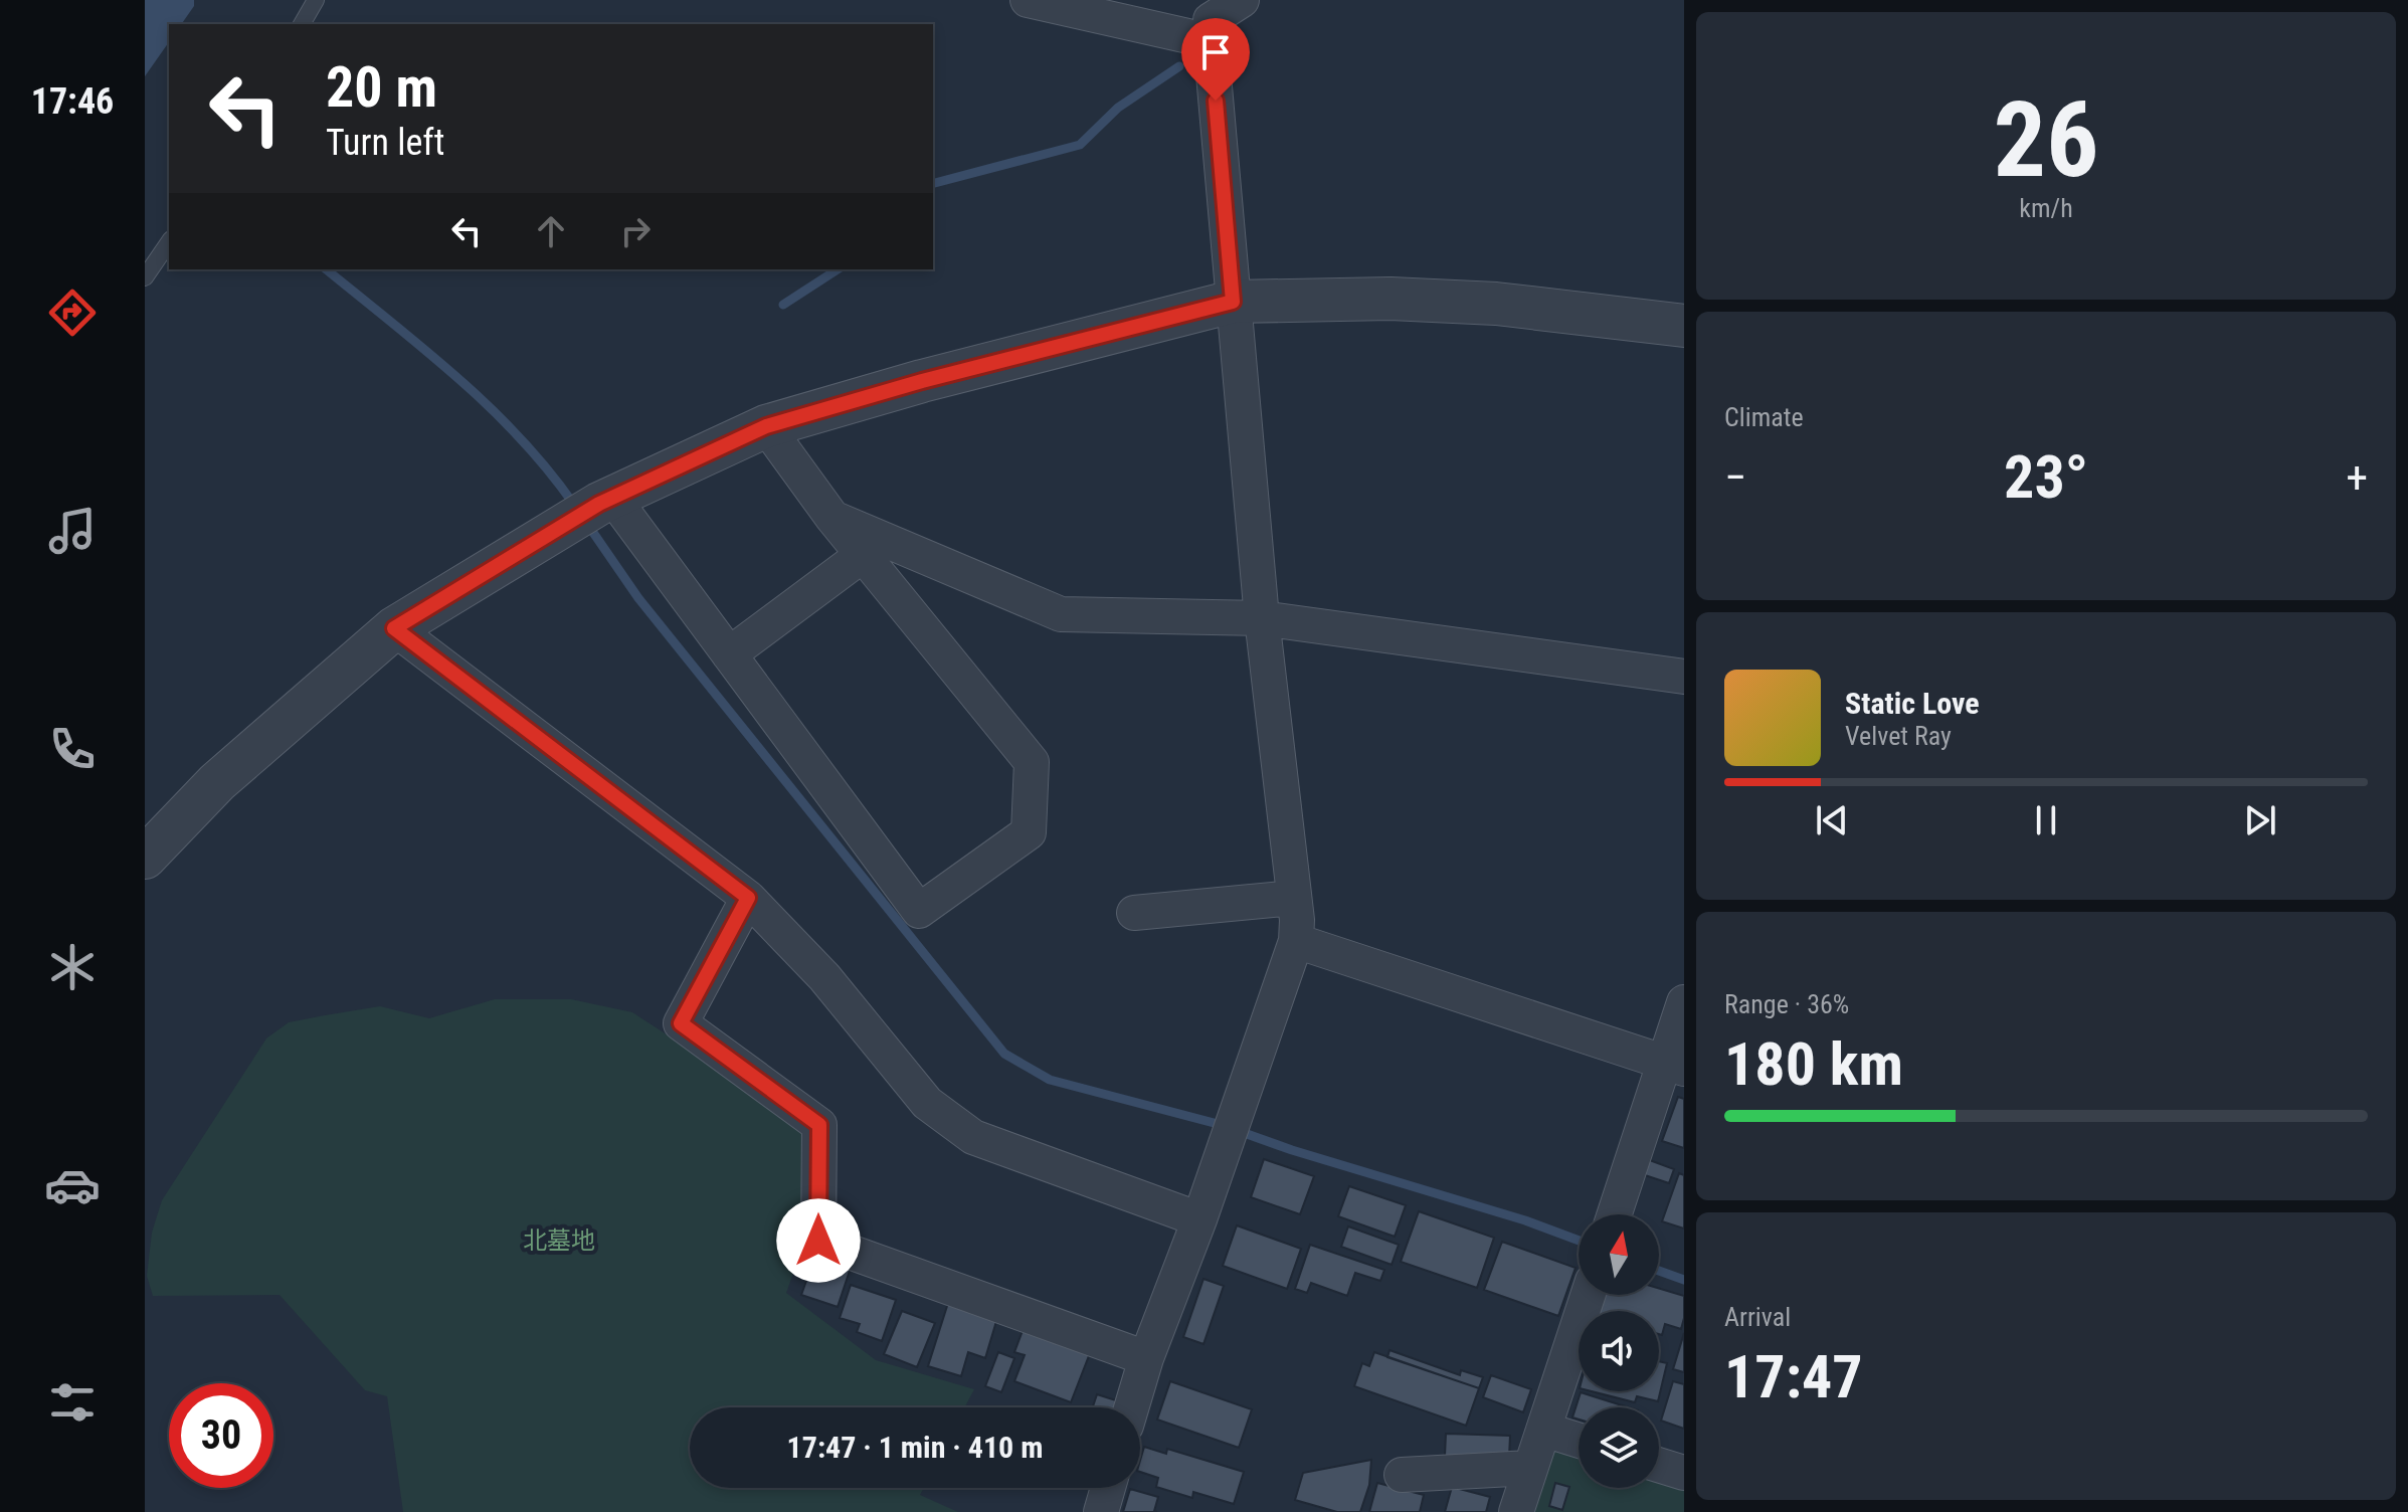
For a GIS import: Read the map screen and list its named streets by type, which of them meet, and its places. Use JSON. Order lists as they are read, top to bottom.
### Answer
{
  "parks": ["北墓地"],
  "north": "top",
  "page": {
    "tabs": "17:46",
    "tile": [
      ["26", "km/h"],
      "Climate",
      ["Range · 36%", "180 km"],
      ["Arrival", "17:47"]
    ],
    "turn": ["20 m", "Turn left"],
    "heat": ["−", "23°", "+"],
    "song": ["Static Love", "Velvet Ray"],
    "limit": "30",
    "trip": "17:47 · 1 min · 410 m"
  }
}
